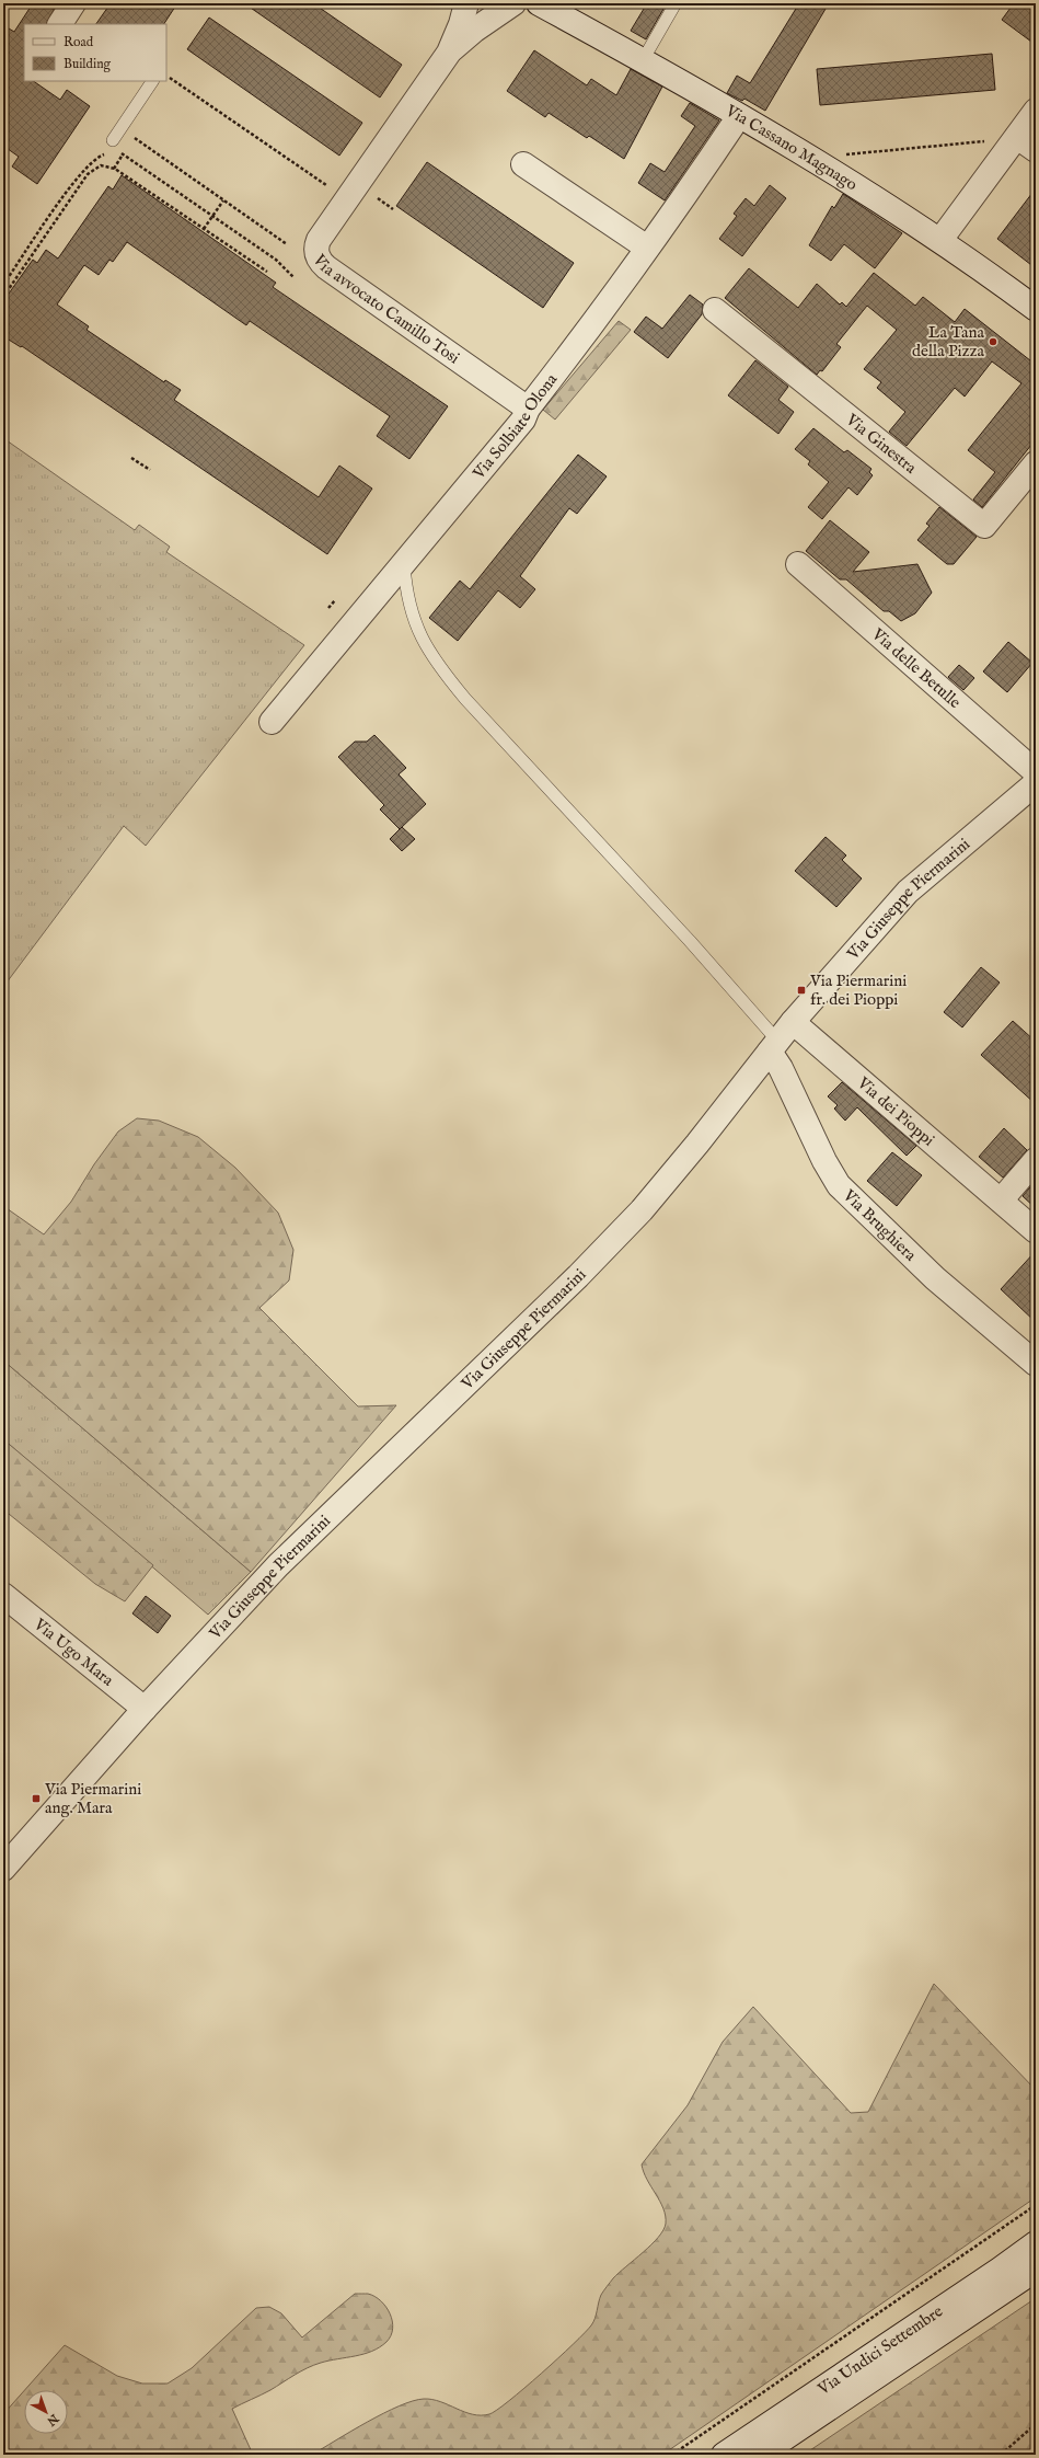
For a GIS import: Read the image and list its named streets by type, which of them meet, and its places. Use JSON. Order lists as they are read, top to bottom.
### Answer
{
  "streets": {
    "street": [
      "Via Cassano Magnago",
      "Via avvocato Camillo Tosi",
      "Via Solbiate Olona",
      "Via Ginestra",
      "Via delle Betulle",
      "Via Giuseppe Piermarini",
      "Via dei Pioppi",
      "Via Brughiera",
      "Via Ugo Mara",
      "Via Undici Settembre"
    ]
  },
  "crossings": [
    ["Via Cassano Magnago", "Via Solbiate Olona"],
    ["Via avvocato Camillo Tosi", "Via Solbiate Olona"],
    ["Via Giuseppe Piermarini", "Via dei Pioppi"],
    ["Via Giuseppe Piermarini", "Via Brughiera"],
    ["Via Giuseppe Piermarini", "Via Ugo Mara"]
  ],
  "places": {
    "other": ["La Tana della Pizza"],
    "transit": ["Via Piermarini fr. dei Pioppi", "Via Piermarini ang. Mara"]
  },
  "legend": ["Road", "Building"],
  "north": "bottom right"
}
